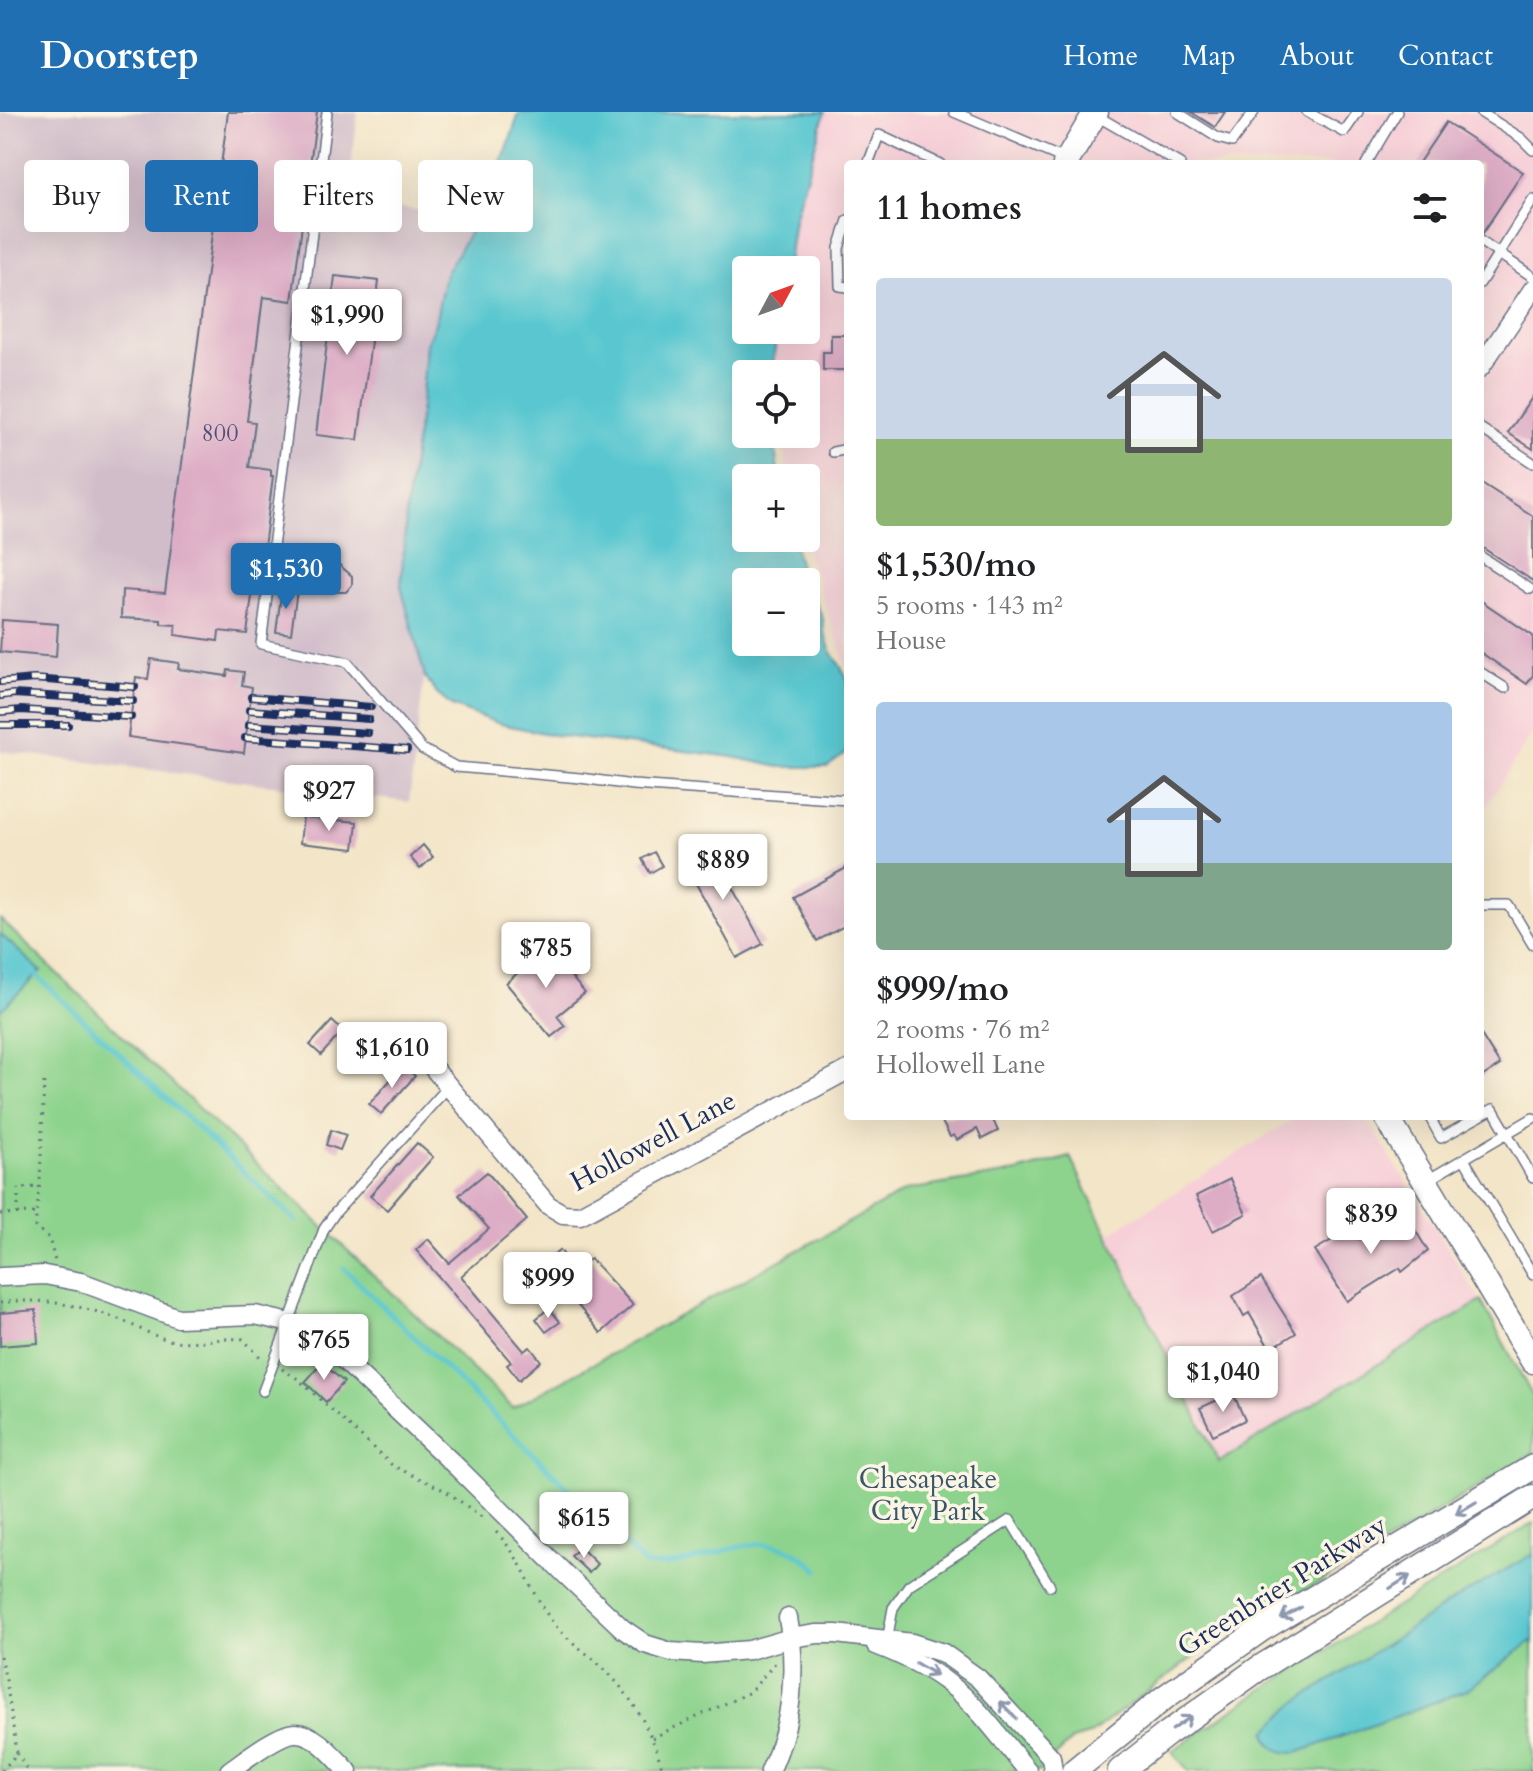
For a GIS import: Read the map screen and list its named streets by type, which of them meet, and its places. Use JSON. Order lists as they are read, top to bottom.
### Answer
{
  "streets": {
    "main road": ["Greenbrier Parkway"],
    "street": ["Hollowell Lane"]
  },
  "parks": ["Chesapeake City Park"],
  "house_numbers": ["800"],
  "north": "top right",
  "page": {
    "header": "Doorstep",
    "nav": [
      "Home",
      "Map",
      "About",
      "Contact"
    ],
    "chip": [
      "Buy",
      "Rent",
      "Filters",
      "New"
    ],
    "heading": "11 homes",
    "map_buttons": ["+", "−"],
    "list": [
      {
        "name": "$1,530/mo",
        "note": "5 rooms · 143 m² · House"
      },
      {
        "name": "$999/mo",
        "note": "2 rooms · 76 m² · Hollowell Lane"
      }
    ],
    "price": [
      "$1,990",
      "$1,530",
      "$927",
      "$889",
      "$785",
      "$1,610",
      "$839",
      "$999",
      "$765",
      "$1,040",
      "$615"
    ]
  }
}
